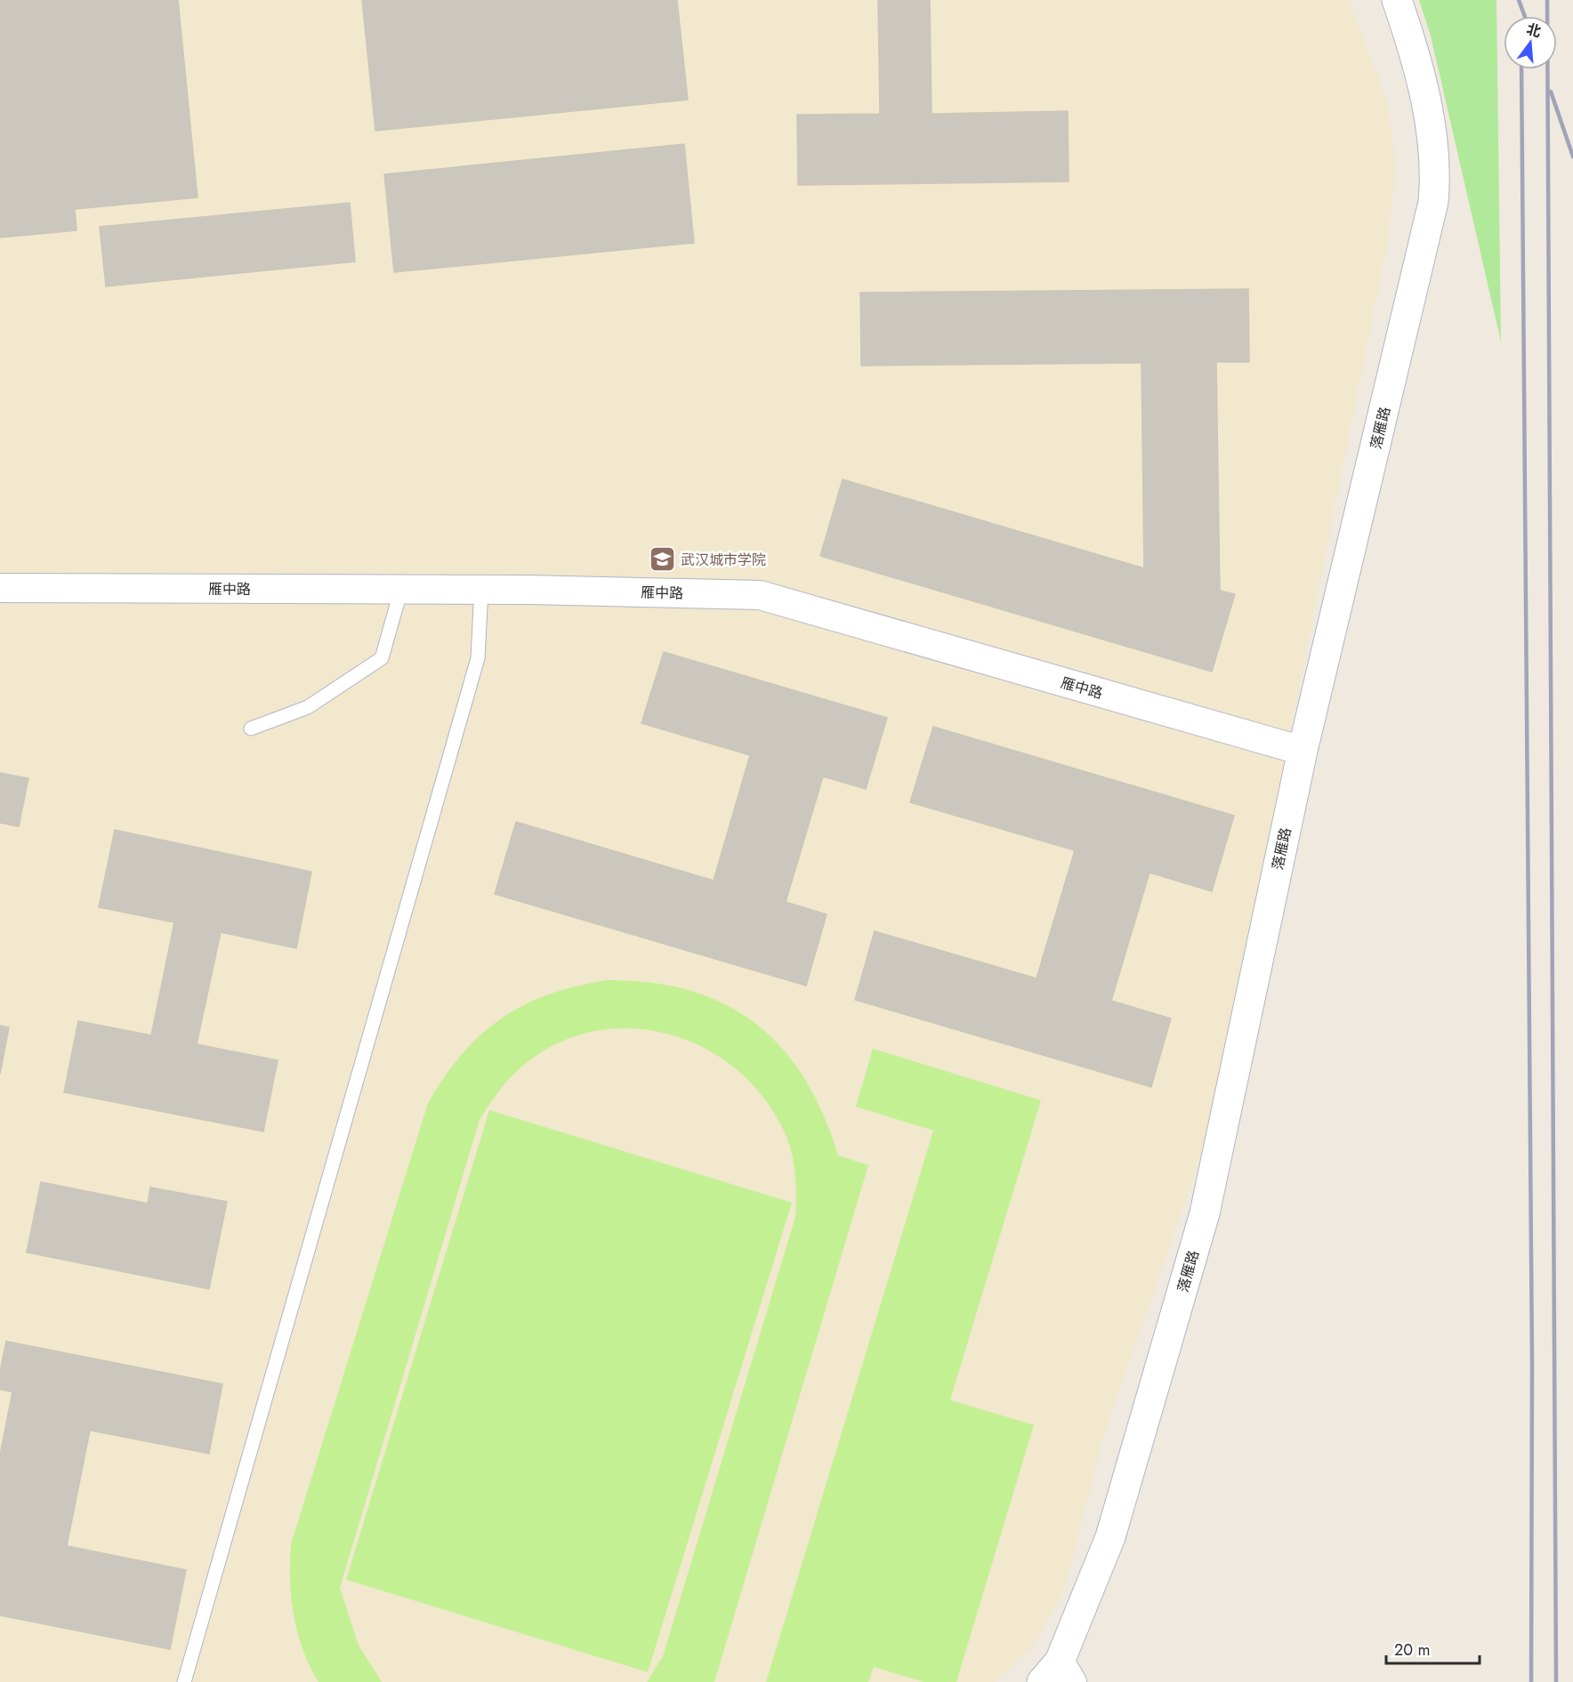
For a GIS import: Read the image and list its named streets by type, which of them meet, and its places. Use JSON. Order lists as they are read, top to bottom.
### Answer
{
  "streets": {
    "street": ["落雁路", "雁中路"]
  },
  "crossings": [
    ["落雁路", "雁中路"]
  ],
  "places": {
    "school or university": ["武汉城市学院"]
  },
  "scale_bar": "20 m",
  "north": "top"
}
